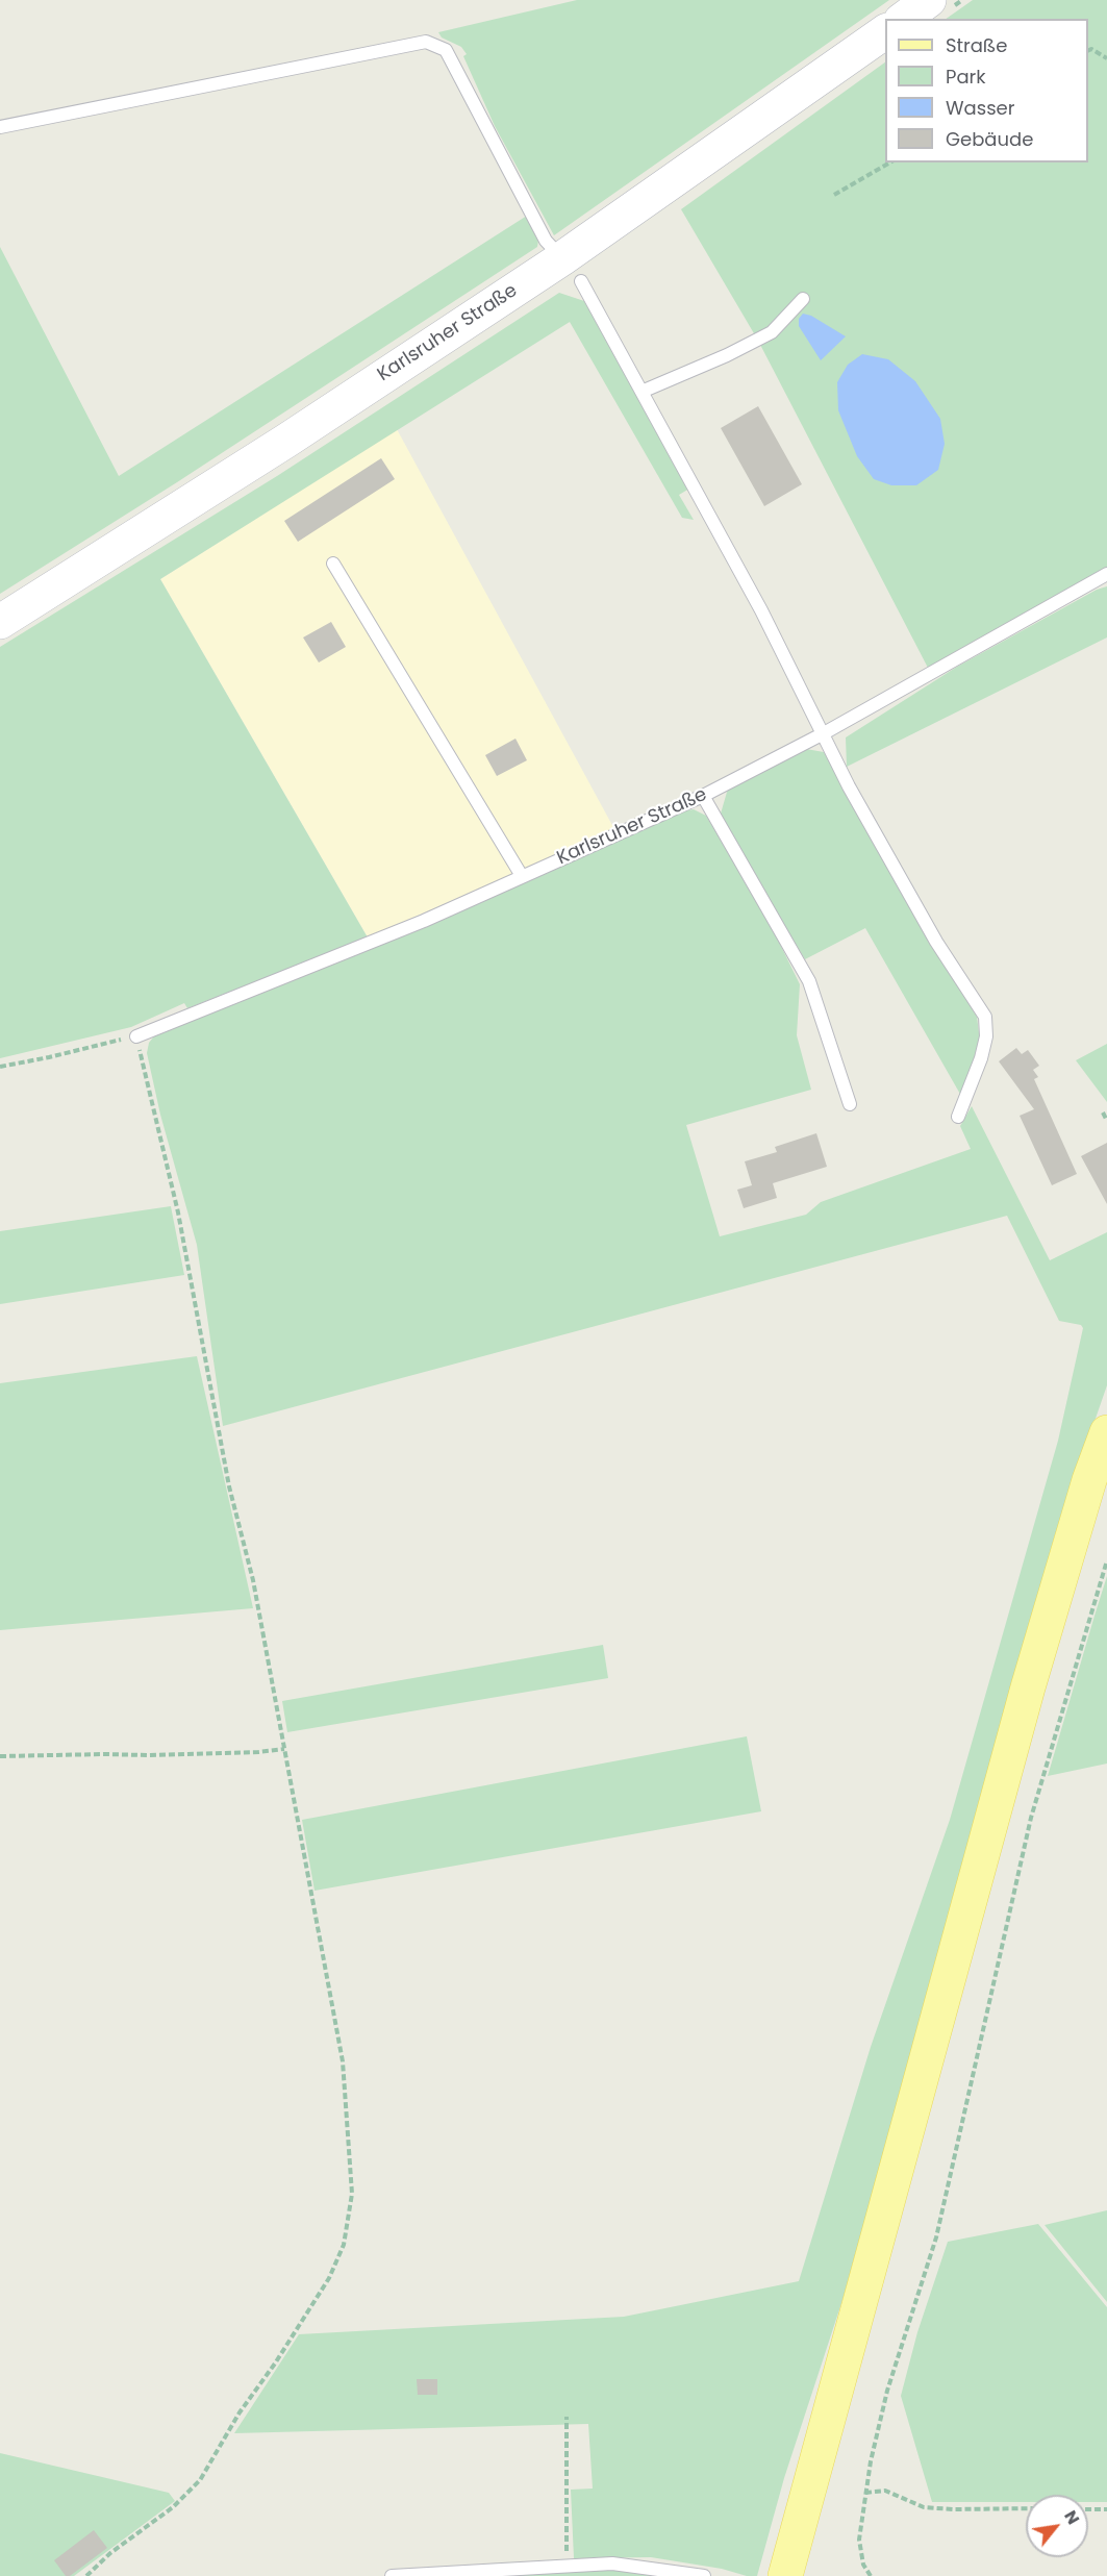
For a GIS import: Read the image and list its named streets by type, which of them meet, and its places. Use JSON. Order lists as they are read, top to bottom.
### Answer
{
  "streets": {
    "main road": ["Karlsruher Straße"]
  },
  "legend": [
    "Straße",
    "Park",
    "Wasser",
    "Gebäude"
  ],
  "north": "top right"
}
